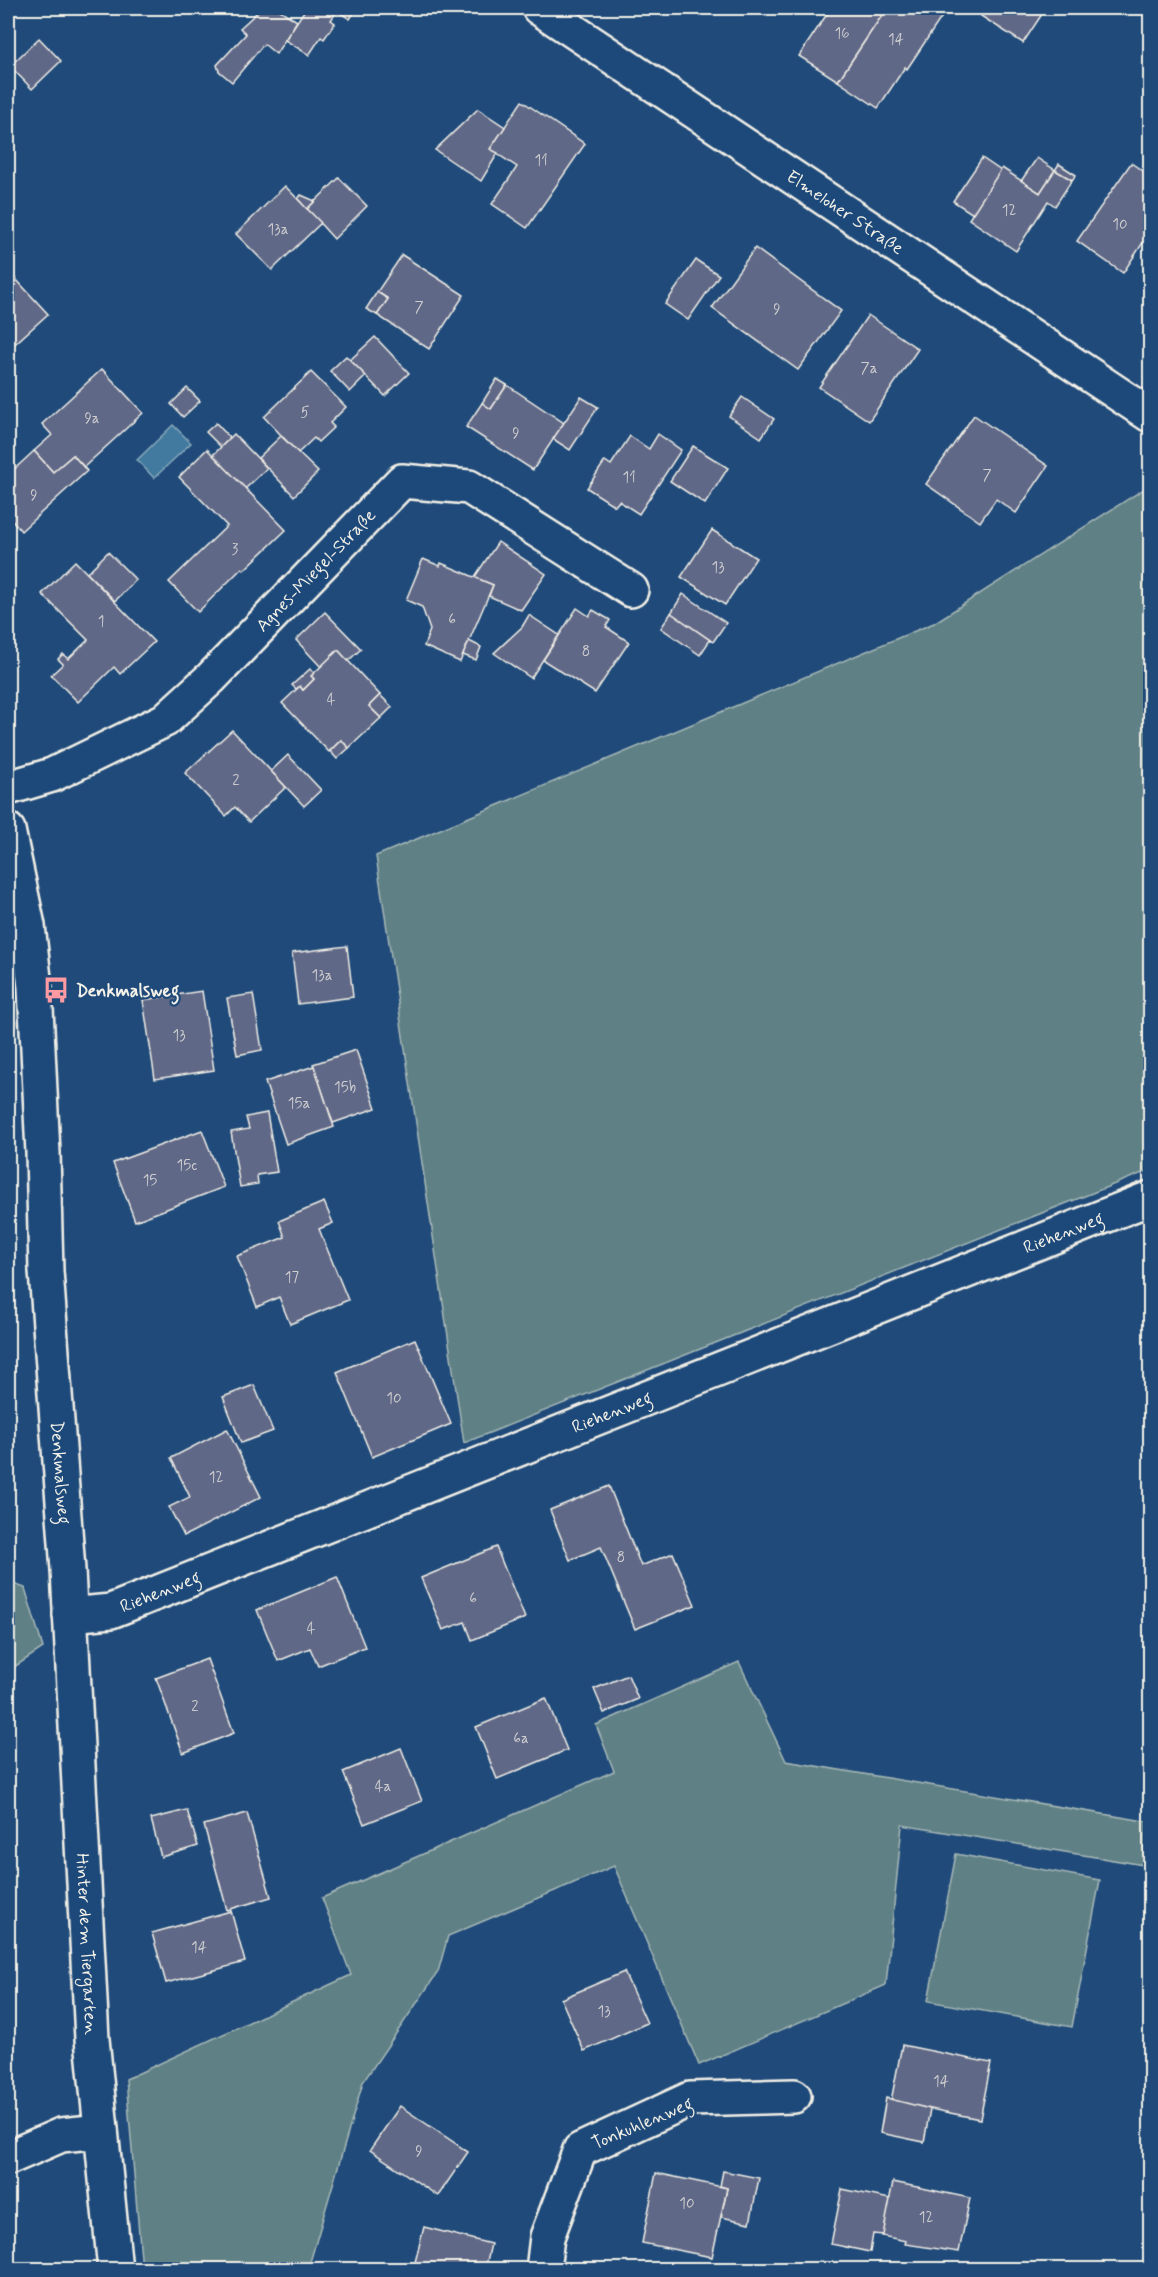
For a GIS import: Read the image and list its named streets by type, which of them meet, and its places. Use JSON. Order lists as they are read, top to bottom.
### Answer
{
  "streets": {
    "street": [
      "Elmeloher Straße",
      "Agnes-Miegel-Straße",
      "Riehenweg",
      "Denkmalsweg",
      "Hinter dem Tiergarten",
      "Tonkuhlenweg"
    ]
  },
  "crossings": [
    ["Riehenweg", "Denkmalsweg"],
    ["Riehenweg", "Hinter dem Tiergarten"],
    ["Denkmalsweg", "Hinter dem Tiergarten"]
  ],
  "places": {
    "bus stop": ["Denkmalsweg"]
  },
  "house_numbers": [
    "16",
    "14",
    "11",
    "12",
    "10",
    "13a",
    "7",
    "9",
    "7a",
    "5",
    "9a",
    "9",
    "7",
    "11",
    "9",
    "3",
    "13",
    "6",
    "1",
    "8",
    "4",
    "2",
    "13a",
    "13",
    "15b",
    "15a",
    "15c",
    "15",
    "17",
    "10",
    "12",
    "8",
    "6",
    "4",
    "2",
    "6a",
    "4a",
    "14",
    "13",
    "14",
    "9",
    "10",
    "12"
  ]
}
